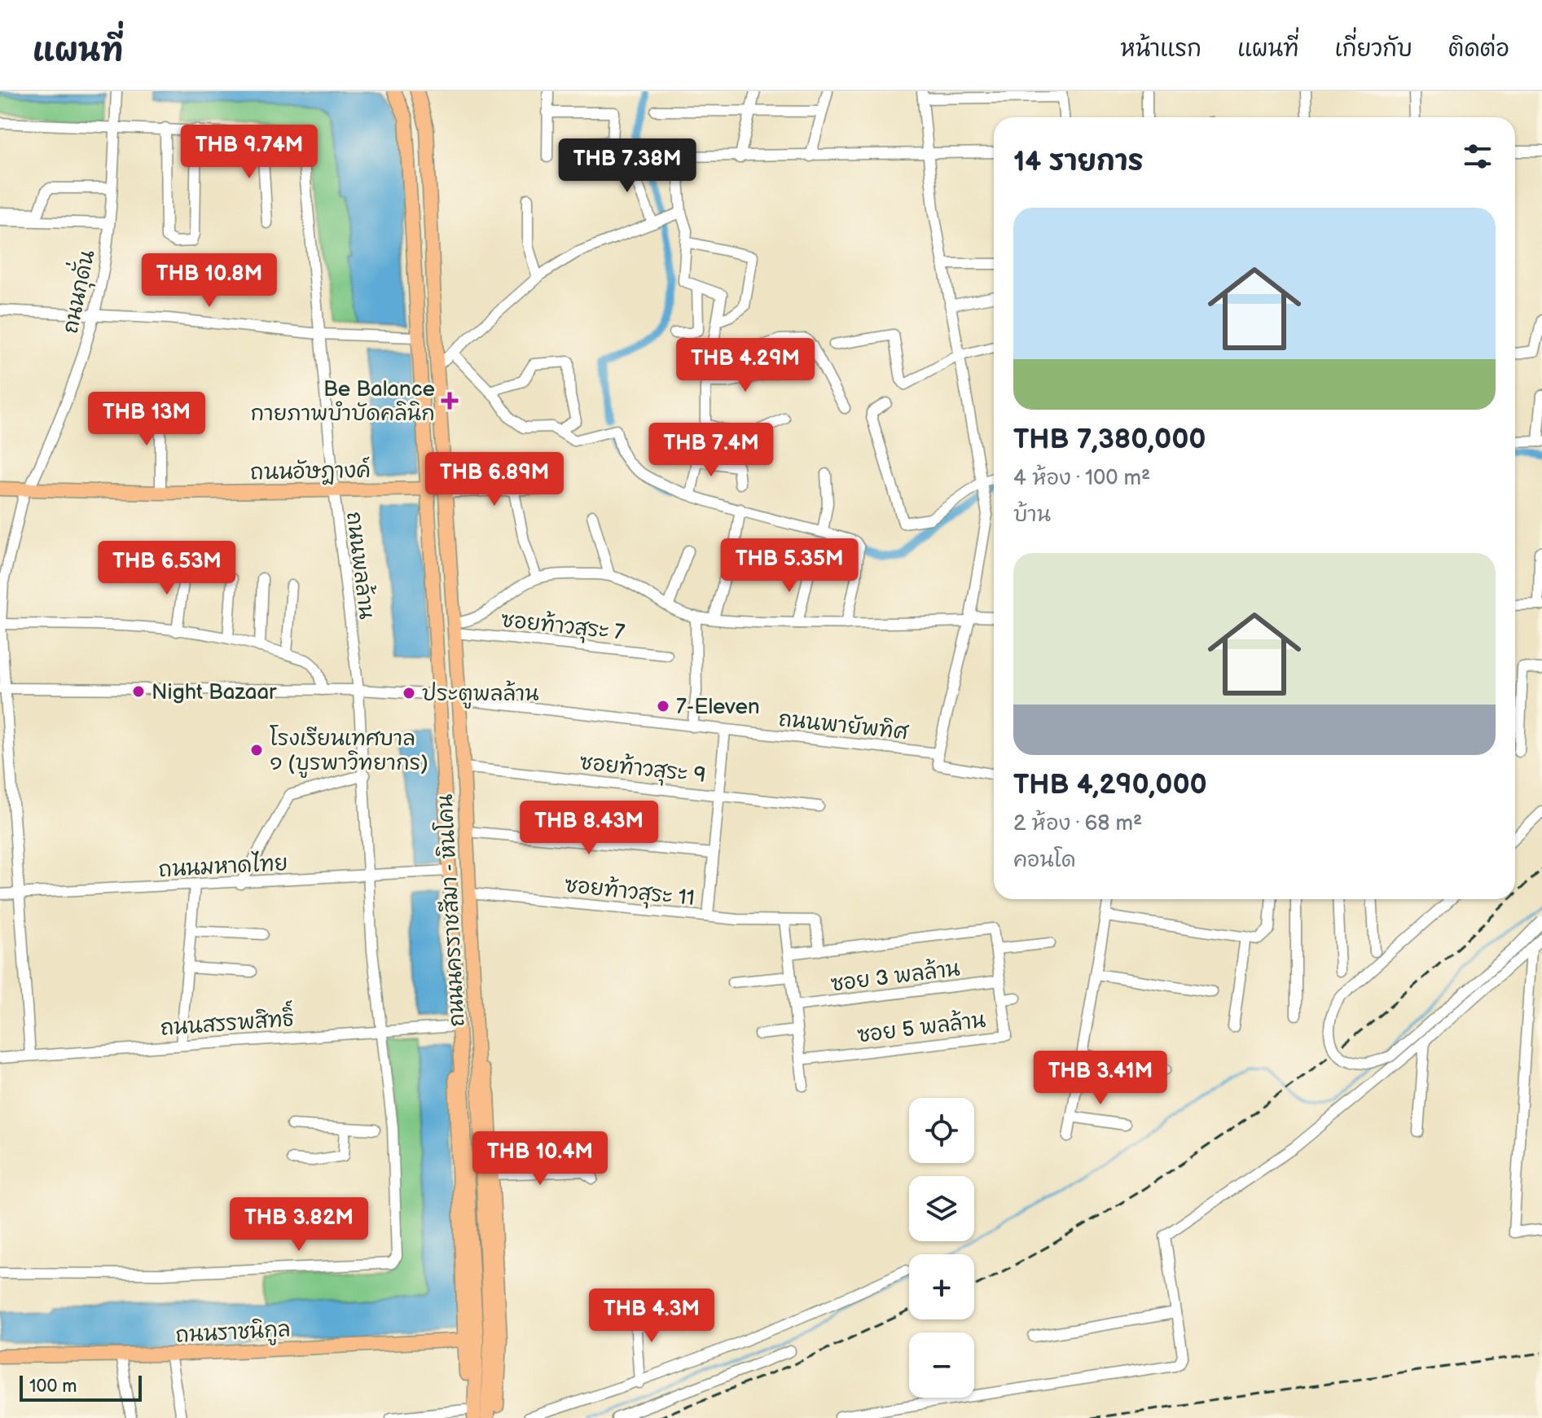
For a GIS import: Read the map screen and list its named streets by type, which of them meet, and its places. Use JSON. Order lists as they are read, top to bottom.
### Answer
{
  "streets": {
    "main road": ["ถนนอัษฎางค์", "ถนนนครราชสีมา - หินโคน", "ถนนราชนิกูล"],
    "street": [
      "ถนนกุดั่น",
      "ถนนพลล้าน",
      "ซอยท้าวสุระ 7",
      "ถนนพายัพทิศ",
      "ซอยท้าวสุระ 9",
      "ถนนมหาดไทย",
      "ซอยท้าวสุระ 11",
      "ซอย 3 พลล้าน",
      "ถนนสรรพสิทธิ์",
      "ซอย 5 พลล้าน"
    ]
  },
  "crossings": [
    ["ถนนกุดั่น", "ถนนอัษฎางค์"],
    ["ถนนกุดั่น", "ถนนมหาดไทย"],
    ["ถนนกุดั่น", "ถนนสรรพสิทธิ์"],
    ["ถนนอัษฎางค์", "ถนนพลล้าน"],
    ["ถนนอัษฎางค์", "ถนนนครราชสีมา - หินโคน"],
    ["ถนนพลล้าน", "ถนนมหาดไทย"],
    ["ถนนพลล้าน", "ถนนสรรพสิทธิ์"],
    ["ซอยท้าวสุระ 7", "ถนนนครราชสีมา - หินโคน"],
    ["ถนนพายัพทิศ", "ถนนนครราชสีมา - หินโคน"],
    ["ซอยท้าวสุระ 9", "ถนนนครราชสีมา - หินโคน"],
    ["ซอยท้าวสุระ 11", "ถนนนครราชสีมา - หินโคน"],
    ["ซอย 3 พลล้าน", "ซอย 5 พลล้าน"]
  ],
  "places": {
    "health": ["Be Balance กายภาพบำบัดคลินิก"],
    "other": [
      "Night Bazaar",
      "ประตูพลล้าน",
      "7-Eleven",
      "โรงเรียนเทศบาล ๑ (บูรพาวิทยากร)"
    ]
  },
  "scale_bar": "100 m",
  "page": {
    "header": "แผนที่",
    "nav": [
      "หน้าแรก",
      "แผนที่",
      "เกี่ยวกับ",
      "ติดต่อ"
    ],
    "heading": "14 รายการ",
    "price": [
      "THB 9.74M",
      "THB 7.38M",
      "THB 10.8M",
      "THB 4.29M",
      "THB 13M",
      "THB 7.4M",
      "THB 6.89M",
      "THB 5.35M",
      "THB 6.53M",
      "THB 8.43M",
      "THB 3.41M",
      "THB 10.4M",
      "THB 3.82M",
      "THB 4.3M"
    ],
    "list": [
      {
        "name": "THB 7,380,000",
        "note": "4 ห้อง · 100 m² · บ้าน"
      },
      {
        "name": "THB 4,290,000",
        "note": "2 ห้อง · 68 m² · คอนโด"
      }
    ],
    "map_buttons": ["+", "−"],
    "scale": "100 m"
  }
}
